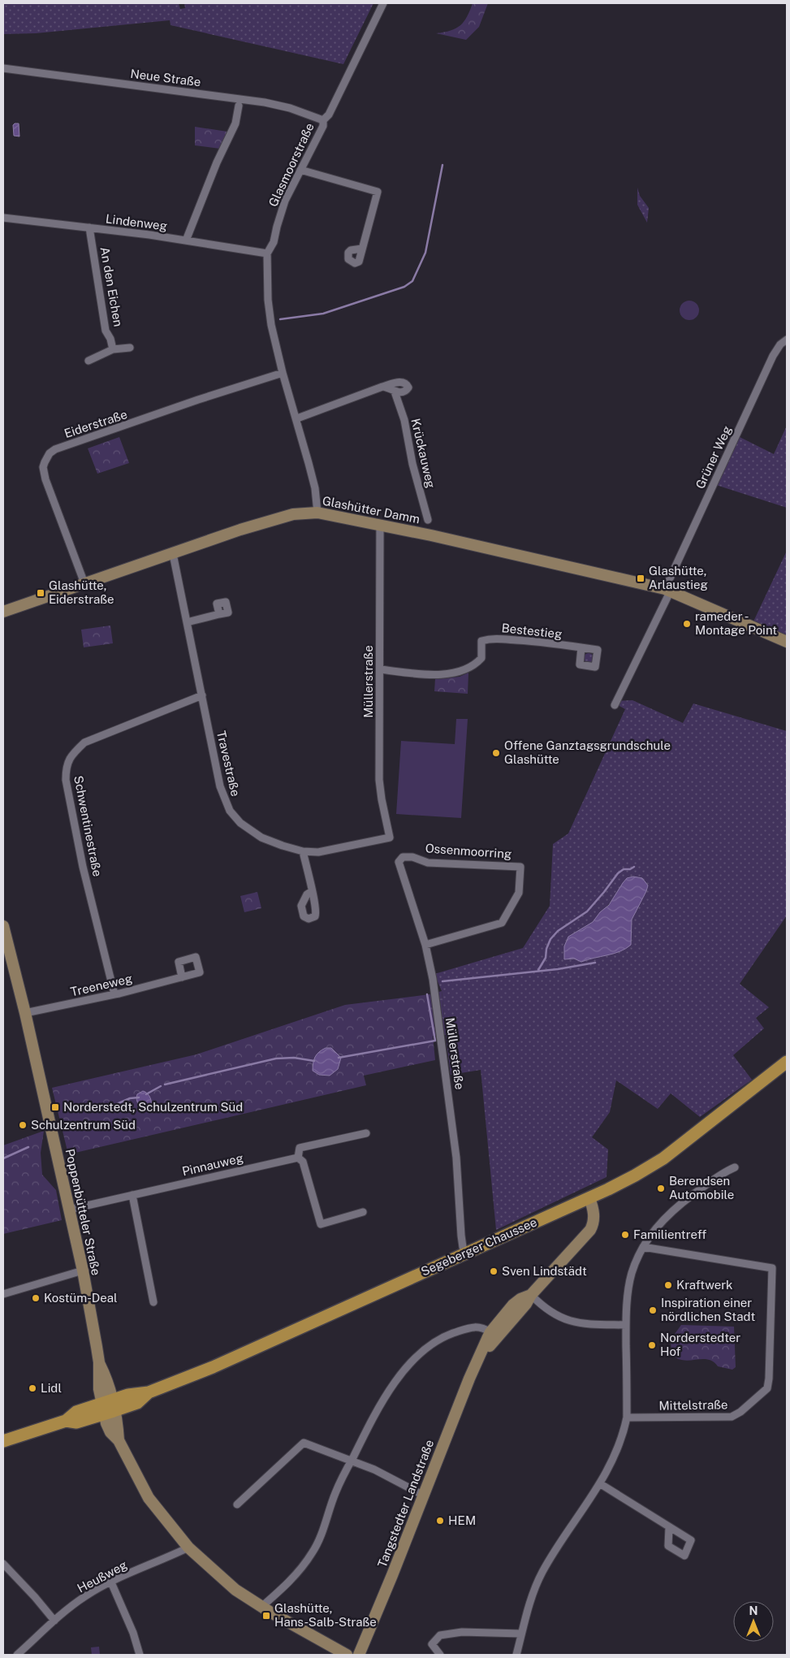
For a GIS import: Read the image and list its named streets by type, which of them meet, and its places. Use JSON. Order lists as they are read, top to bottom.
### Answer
{
  "streets": {
    "main road": ["Segeberger Chaussee"],
    "street": [
      "Neue Straße",
      "Glasmoorstraße",
      "Lindenweg",
      "An den Eichen",
      "Eiderstraße",
      "Krückauweg",
      "Grüner Weg",
      "Glashütter Damm",
      "Bestestieg",
      "Müllerstraße",
      "Travestraße",
      "Schwentinestraße",
      "Ossenmoorring",
      "Treeneweg",
      "Pinnauweg",
      "Poppenbütteler Straße",
      "Mittelstraße",
      "Tangstedter Landstraße",
      "Heußweg"
    ]
  },
  "crossings": [
    ["Neue Straße", "Glasmoorstraße"],
    ["Glasmoorstraße", "Lindenweg"],
    ["Glasmoorstraße", "Eiderstraße"],
    ["Glasmoorstraße", "Glashütter Damm"],
    ["Lindenweg", "An den Eichen"],
    ["Eiderstraße", "Glashütter Damm"],
    ["Grüner Weg", "Glashütter Damm"],
    ["Glashütter Damm", "Müllerstraße"],
    ["Glashütter Damm", "Travestraße"],
    ["Bestestieg", "Müllerstraße"],
    ["Müllerstraße", "Travestraße"],
    ["Müllerstraße", "Ossenmoorring"],
    ["Müllerstraße", "Segeberger Chaussee"],
    ["Travestraße", "Schwentinestraße"],
    ["Schwentinestraße", "Treeneweg"],
    ["Treeneweg", "Poppenbütteler Straße"],
    ["Pinnauweg", "Poppenbütteler Straße"],
    ["Poppenbütteler Straße", "Segeberger Chaussee"],
    ["Poppenbütteler Straße", "Heußweg"],
    ["Segeberger Chaussee", "Tangstedter Landstraße"]
  ],
  "places": {
    "transit": [
      "Glashütte, Arlaustieg",
      "Glashütte, Eiderstraße",
      "Norderstedt, Schulzentrum Süd",
      "Glashütte, Hans-Salb-Straße"
    ],
    "other": [
      "rameder - Montage Point",
      "Offene Ganztagsgrundschule Glashütte",
      "Schulzentrum Süd",
      "Berendsen Automobile",
      "Familientreff",
      "Sven Lindstädt",
      "Kraftwerk",
      "Kostüm-Deal",
      "Inspiration einer nördlichen Stadt",
      "Norderstedter Hof",
      "Lidl",
      "HEM"
    ]
  },
  "north": "top"
}
